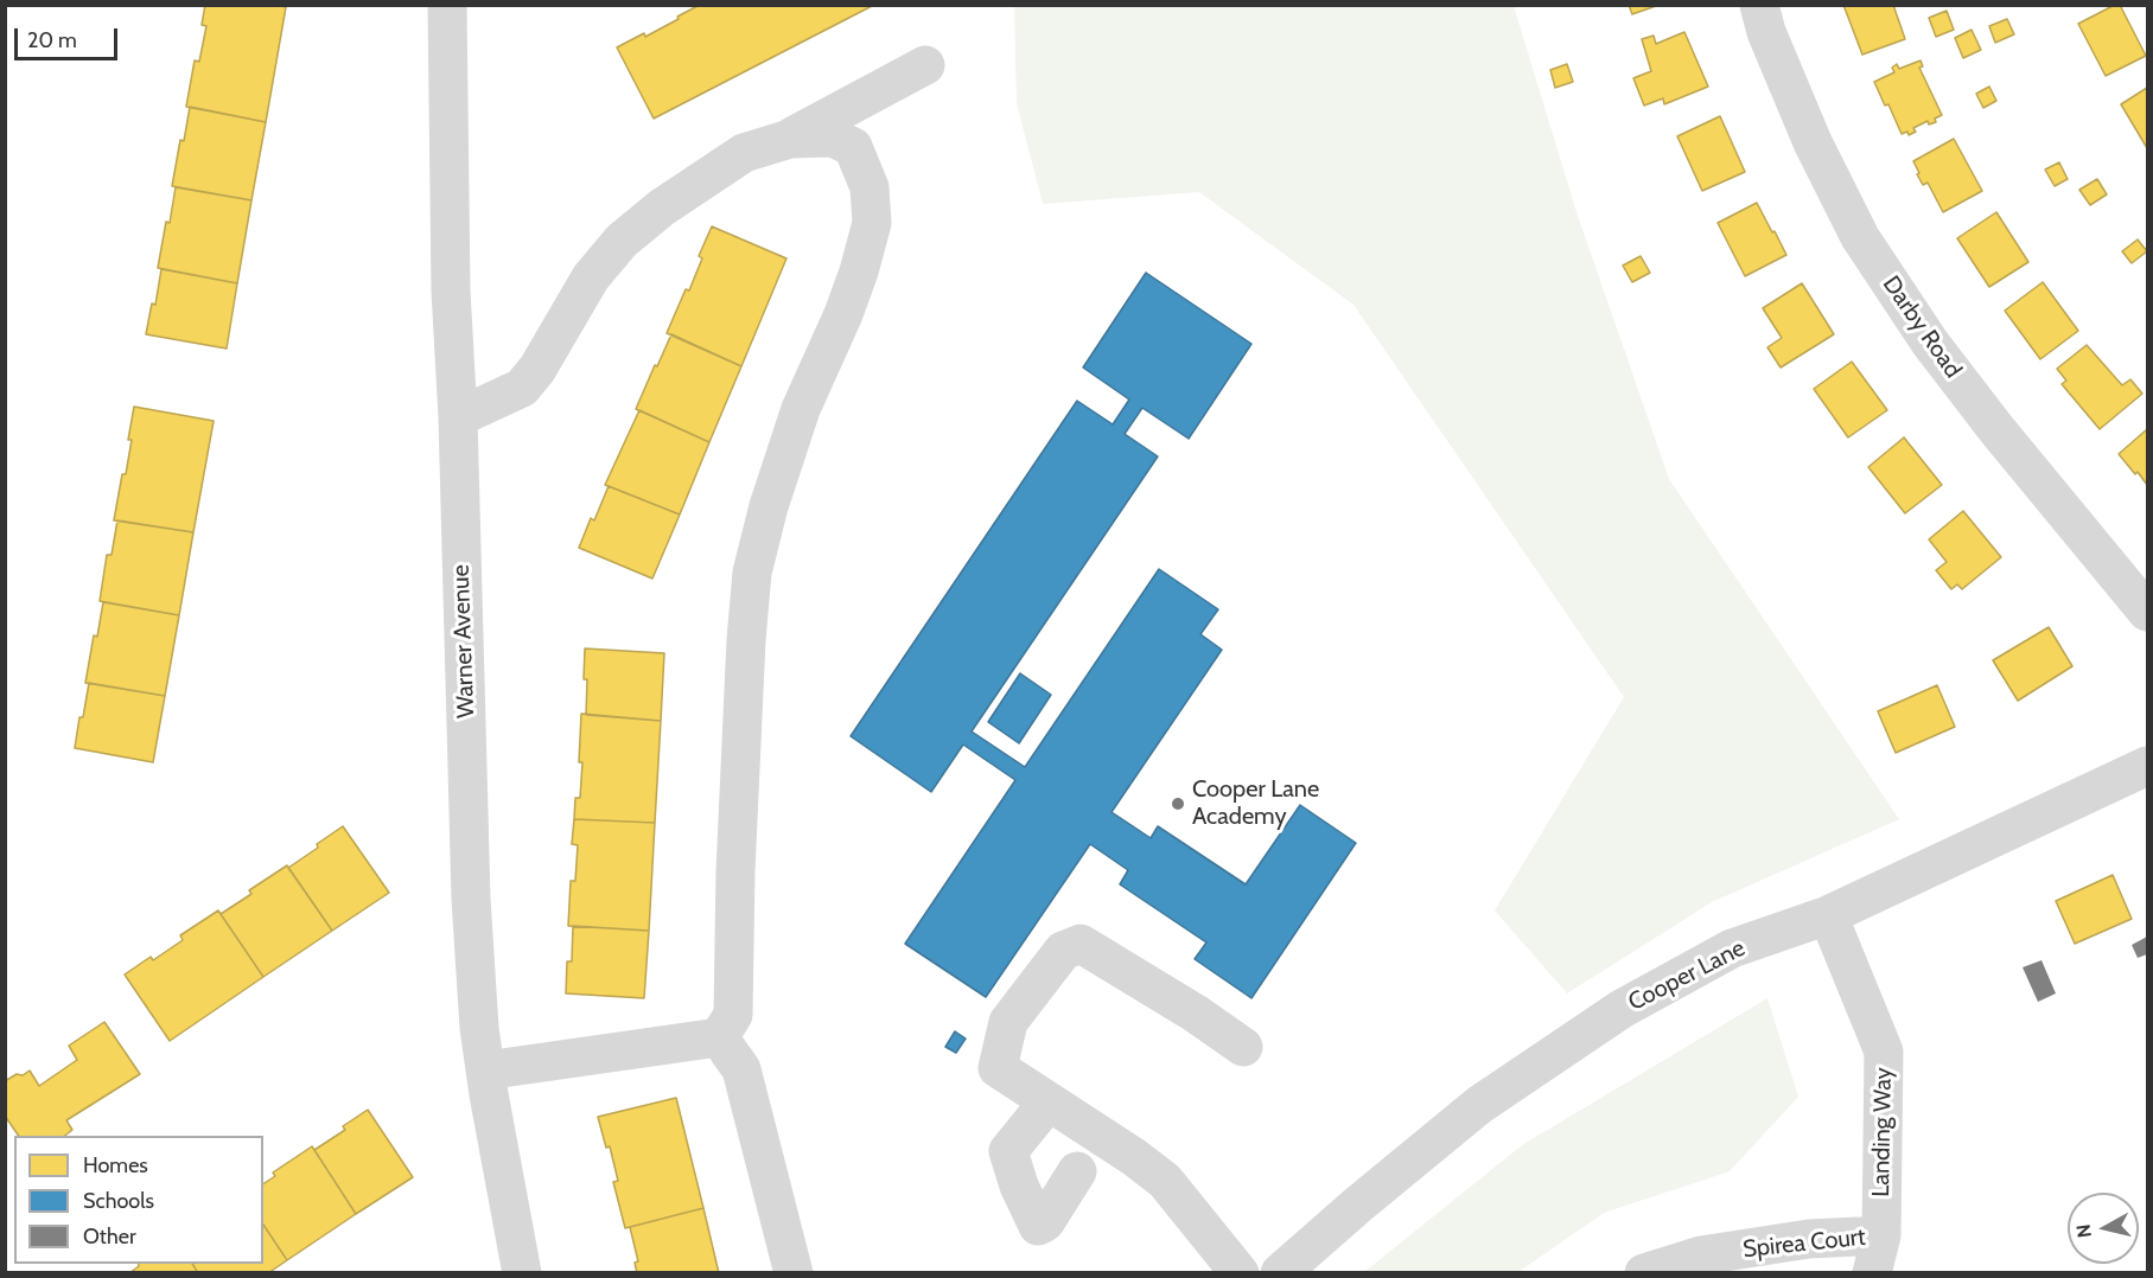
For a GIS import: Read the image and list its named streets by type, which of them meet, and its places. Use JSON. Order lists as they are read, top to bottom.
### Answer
{
  "streets": {
    "street": [
      "Darby Road",
      "Warner Avenue",
      "Cooper Lane",
      "Landing Way",
      "Spirea Court"
    ]
  },
  "crossings": [
    ["Cooper Lane", "Landing Way"],
    ["Landing Way", "Spirea Court"]
  ],
  "places": ["Cooper Lane Academy"],
  "legend": ["Homes", "Schools", "Other"],
  "scale_bar": "20 m",
  "north": "left"
}
